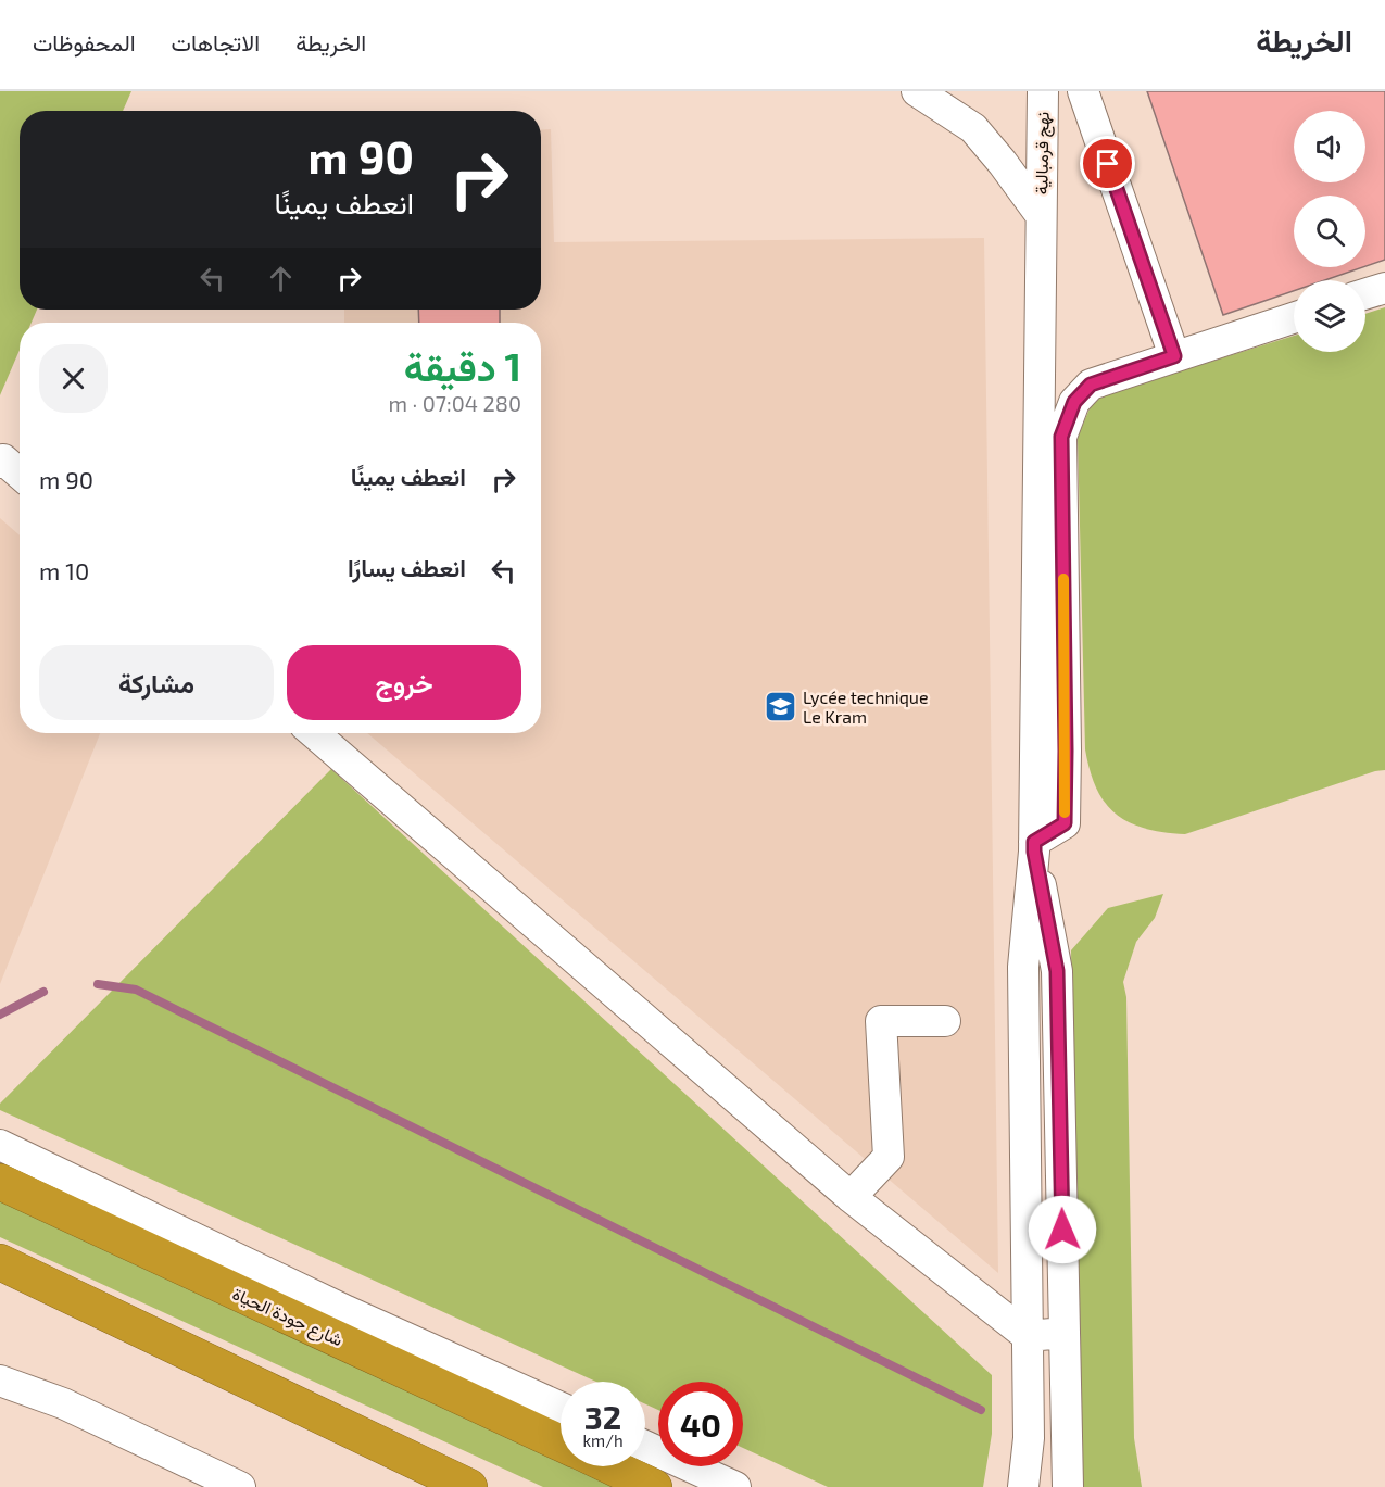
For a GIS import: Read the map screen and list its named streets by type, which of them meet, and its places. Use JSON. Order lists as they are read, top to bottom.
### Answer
{
  "streets": {
    "highway": ["شارع جودة الحياة"],
    "street": ["نهج قرمبالية"]
  },
  "places": {
    "school or university": ["Lycée technique Le Kram"]
  },
  "page": {
    "header": "الخريطة",
    "nav": ["الخريطة", "الاتجاهات", "المحفوظات"],
    "turn": ["90 m", "انعطف يمينًا"],
    "heading": ["1 دقيقة", "280 m · 07:04"],
    "list": [
      {
        "name": "انعطف يمينًا",
        "value": "90 m"
      },
      {
        "name": "انعطف يسارًا",
        "value": "10 m"
      }
    ],
    "buttons": ["خروج", "مشاركة"],
    "speed": "32 km/h",
    "limit": "40"
  }
}
